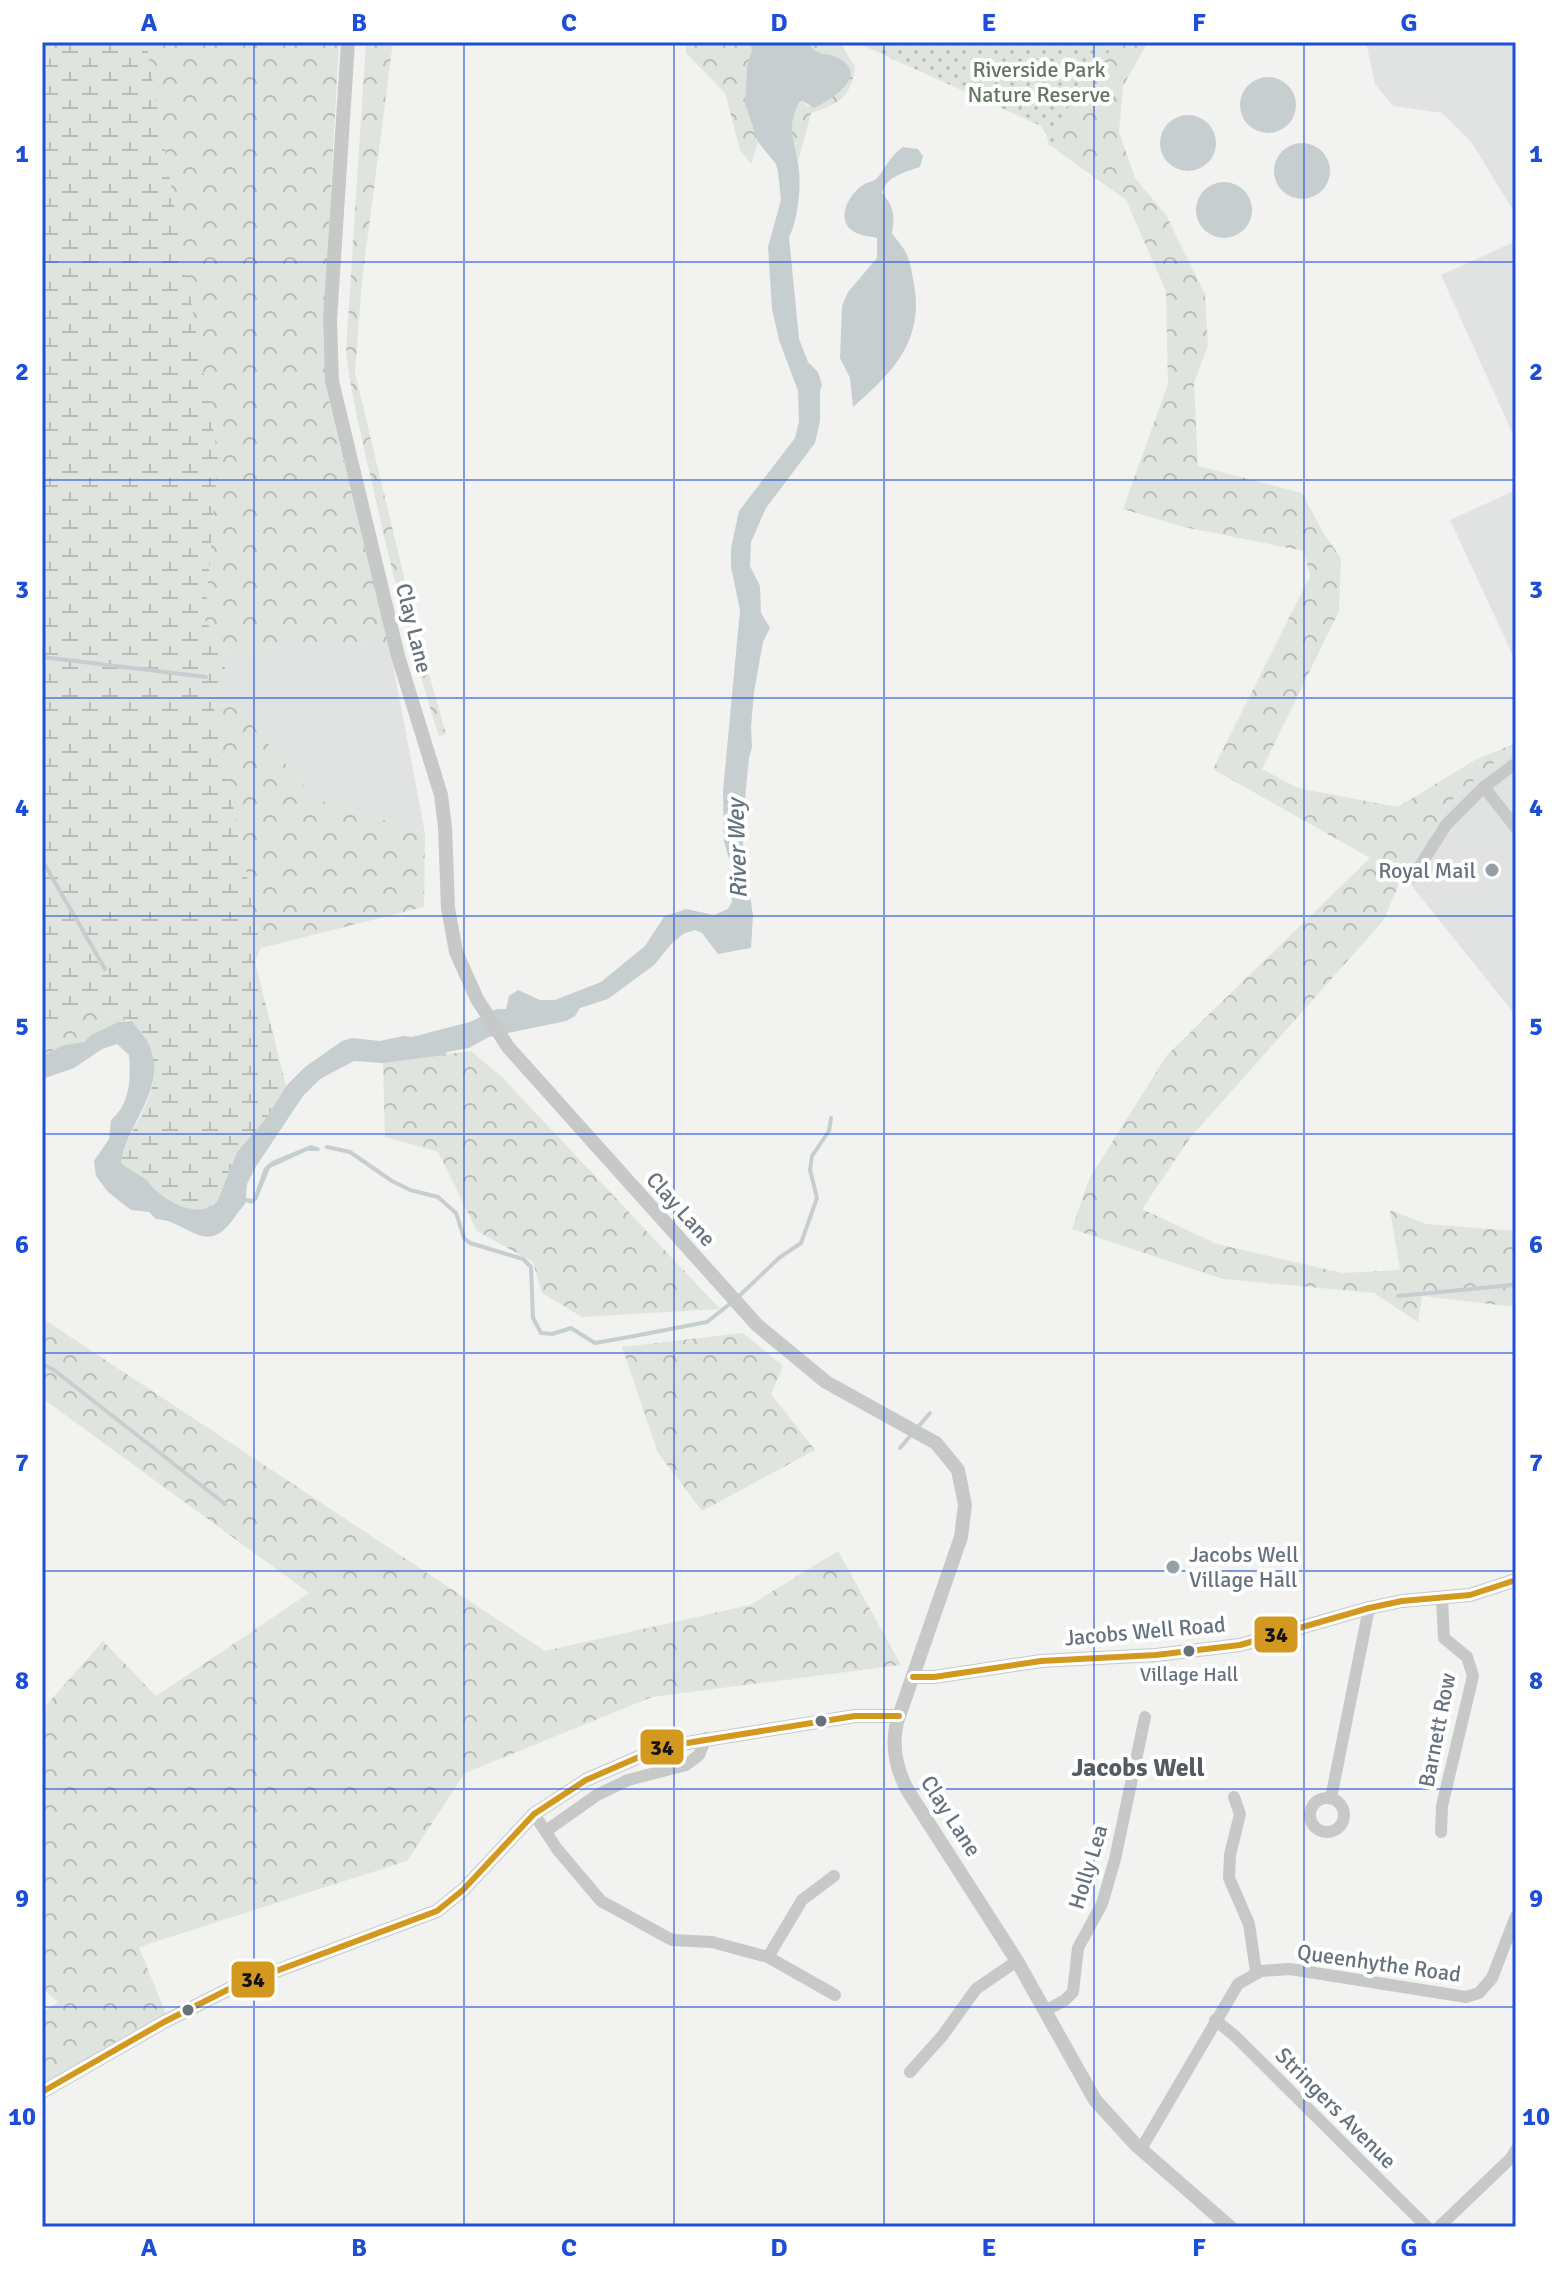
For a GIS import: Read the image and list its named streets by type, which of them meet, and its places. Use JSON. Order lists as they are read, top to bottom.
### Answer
{
  "streets": {
    "street": [
      "Clay Lane",
      "Jacobs Well Road",
      "Barnett Row",
      "Holly Lea",
      "Queenhythe Road",
      "Stringers Avenue"
    ]
  },
  "crossings": [
    ["Clay Lane", "Jacobs Well Road"],
    ["Clay Lane", "Holly Lea"],
    ["Jacobs Well Road", "Barnett Row"]
  ],
  "districts": ["Jacobs Well"],
  "water": ["River Wey"],
  "parks": ["Riverside Park Nature Reserve"],
  "places": ["Royal Mail", "Jacobs Well Village Hall", "Village Hall"],
  "lines": ["transit line 34"],
  "grid": {
    "columns": [
      "A",
      "B",
      "C",
      "D",
      "E",
      "F",
      "G"
    ],
    "rows": [
      "1",
      "2",
      "3",
      "4",
      "5",
      "6",
      "7",
      "8",
      "9",
      "10"
    ]
  }
}
